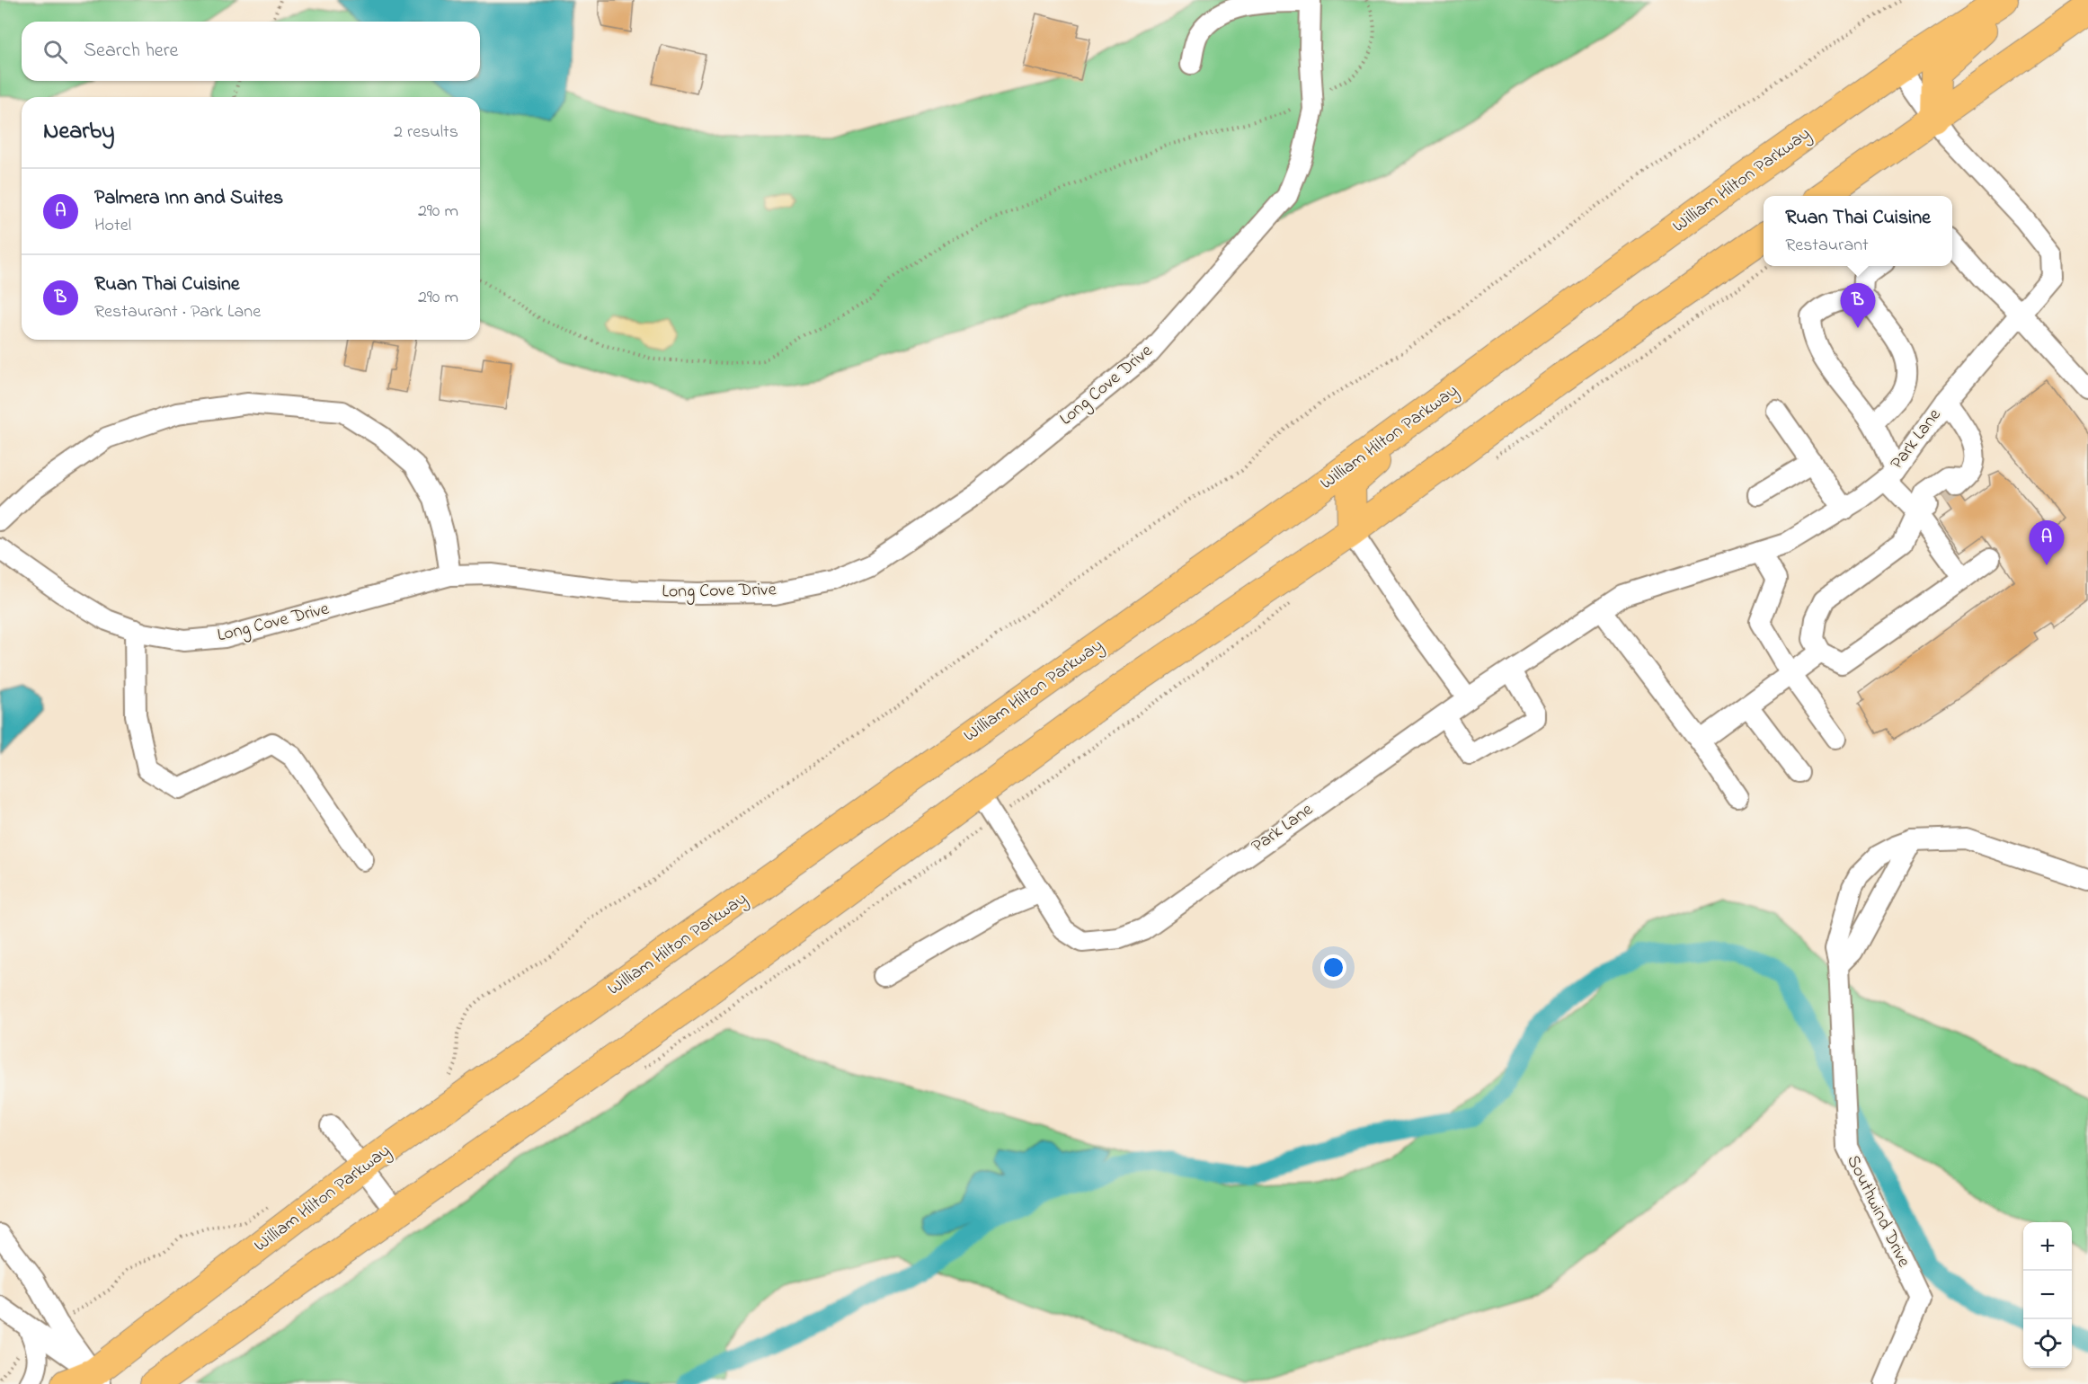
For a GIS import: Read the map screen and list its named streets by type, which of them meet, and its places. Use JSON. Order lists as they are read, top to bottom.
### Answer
{
  "streets": {
    "highway": ["William Hilton Parkway"],
    "street": ["Long Cove Drive", "Park Lane", "Southwind Drive"]
  },
  "crossings": [
    ["William Hilton Parkway", "Park Lane"]
  ],
  "page": {
    "search": "Search here",
    "heading": ["Nearby", "2 results"],
    "list": [
      {
        "mark": "A",
        "name": "Palmera Inn and Suites",
        "note": "Hotel",
        "value": "290 m"
      },
      {
        "mark": "B",
        "name": "Ruan Thai Cuisine",
        "note": "Restaurant · Park Lane",
        "value": "290 m"
      }
    ],
    "popup": ["Ruan Thai Cuisine", "Restaurant"],
    "pins": ["B", "A"],
    "map_buttons": ["+", "−"]
  }
}
